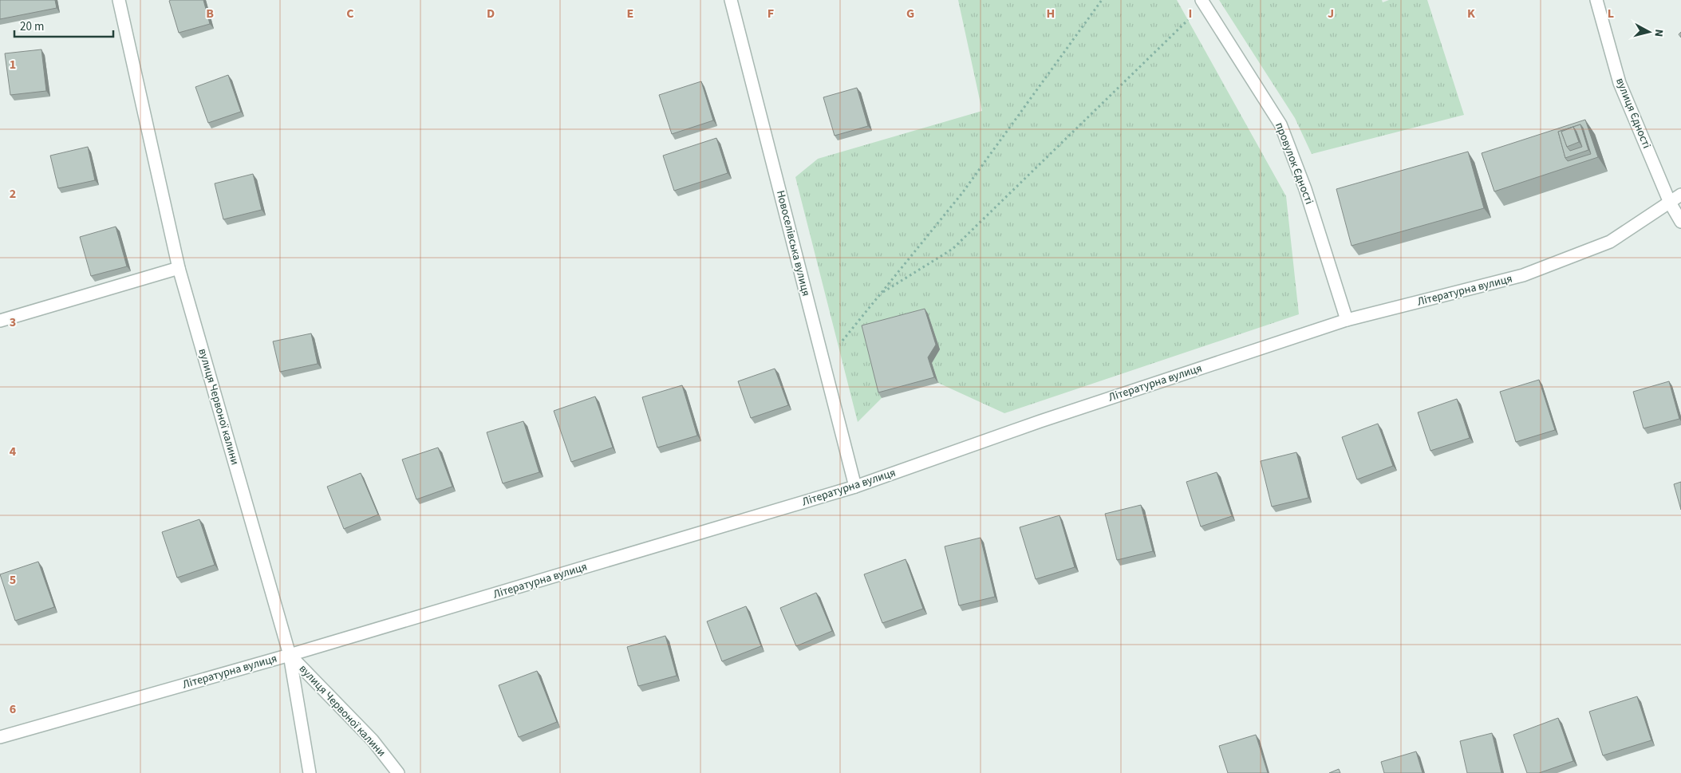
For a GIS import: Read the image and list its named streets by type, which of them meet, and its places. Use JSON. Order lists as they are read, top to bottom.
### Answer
{
  "streets": {
    "street": [
      "вулиця Єдності",
      "провулок Єдності",
      "Новоселівська вулиця",
      "Літературна вулиця",
      "вулиця Червоної калини"
    ]
  },
  "crossings": [
    ["вулиця Єдності", "Літературна вулиця"],
    ["провулок Єдності", "Літературна вулиця"],
    ["Новоселівська вулиця", "Літературна вулиця"],
    ["Літературна вулиця", "вулиця Червоної калини"]
  ],
  "scale_bar": "20 m",
  "north": "right",
  "grid": {
    "columns": [
      "B",
      "C",
      "D",
      "E",
      "F",
      "G",
      "H",
      "I",
      "J",
      "K",
      "L"
    ],
    "rows": [
      "1",
      "2",
      "3",
      "4",
      "5",
      "6"
    ]
  }
}
